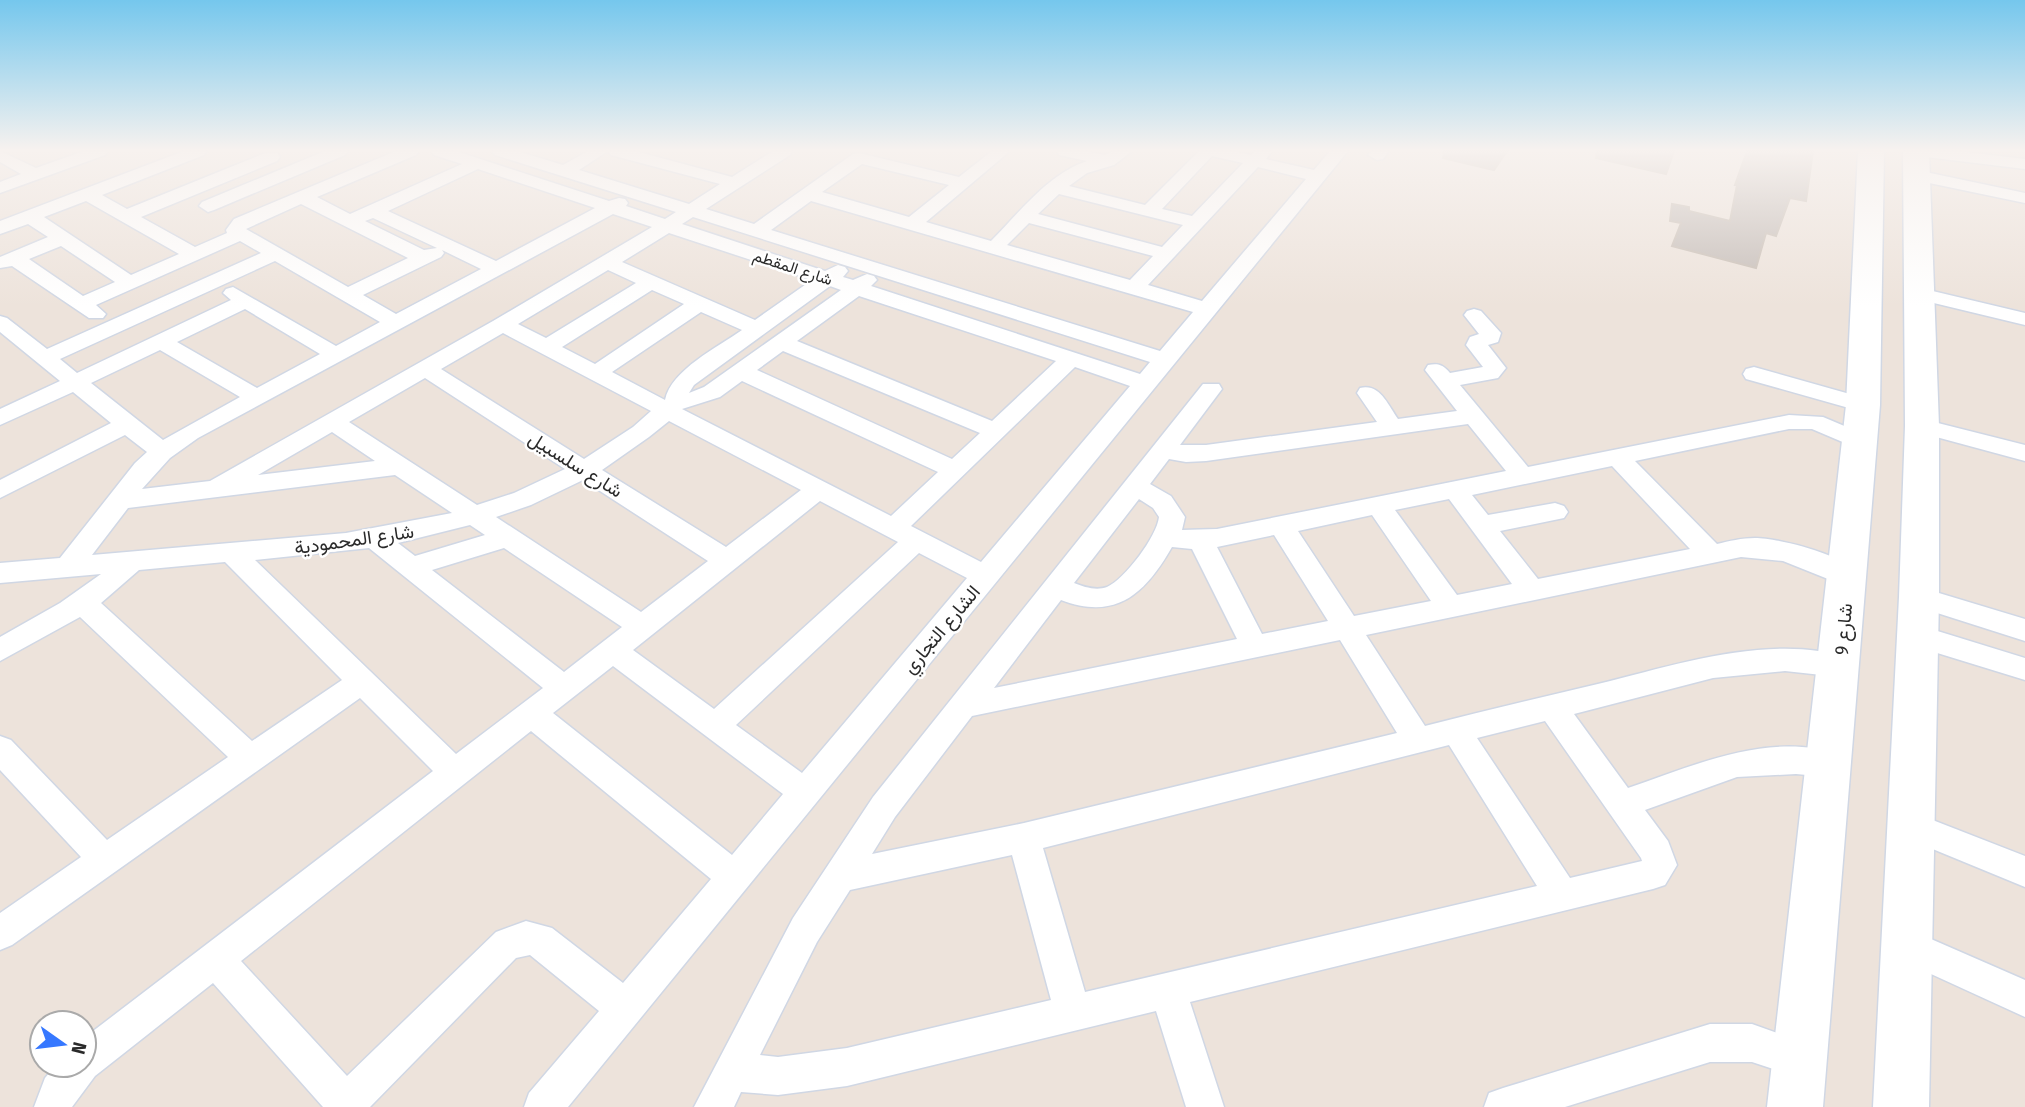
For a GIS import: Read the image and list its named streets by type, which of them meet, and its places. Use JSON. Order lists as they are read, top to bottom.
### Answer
{
  "streets": {
    "main road": ["شارع 9"],
    "street": [
      "شارع المقطم",
      "شارع سلسبيل",
      "شارع المحمودية",
      "الشارع التجاري"
    ]
  },
  "crossings": [
    ["شارع المقطم", "الشارع التجاري"],
    ["شارع سلسبيل", "شارع المحمودية"]
  ],
  "north": "right"
}
